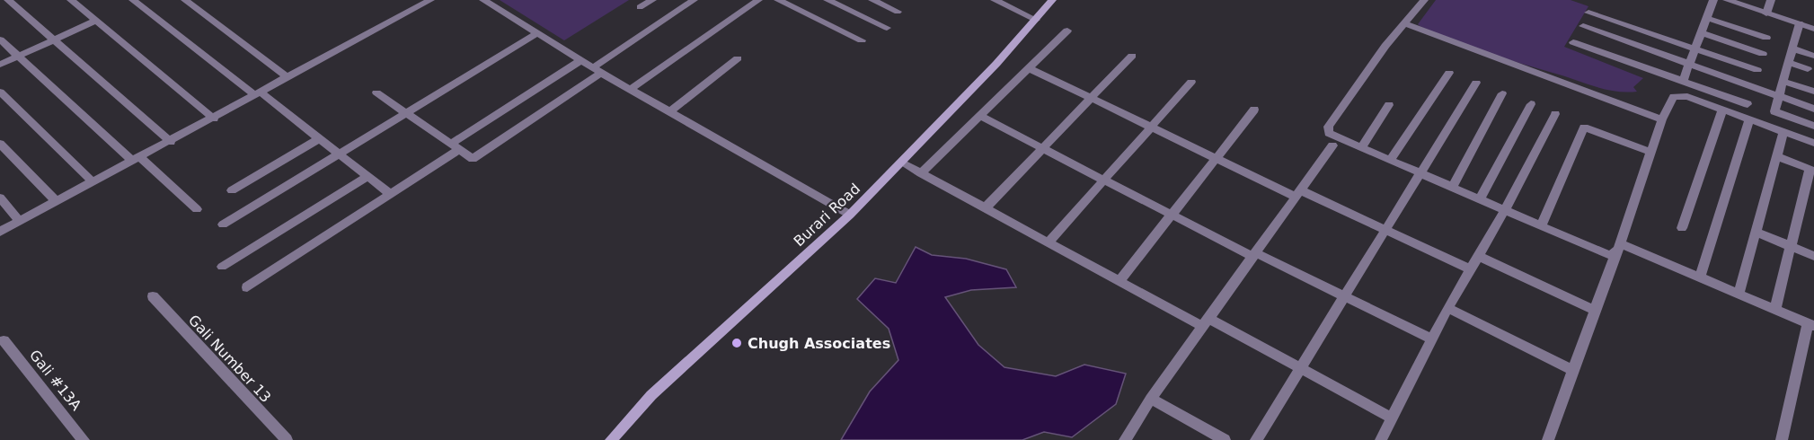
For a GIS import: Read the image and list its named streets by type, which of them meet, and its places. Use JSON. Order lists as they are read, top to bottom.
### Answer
{
  "streets": {
    "main road": ["Burari Road"],
    "street": ["Gali Number 13", "Gali #13A"]
  },
  "places": ["Chugh Associates"]
}
